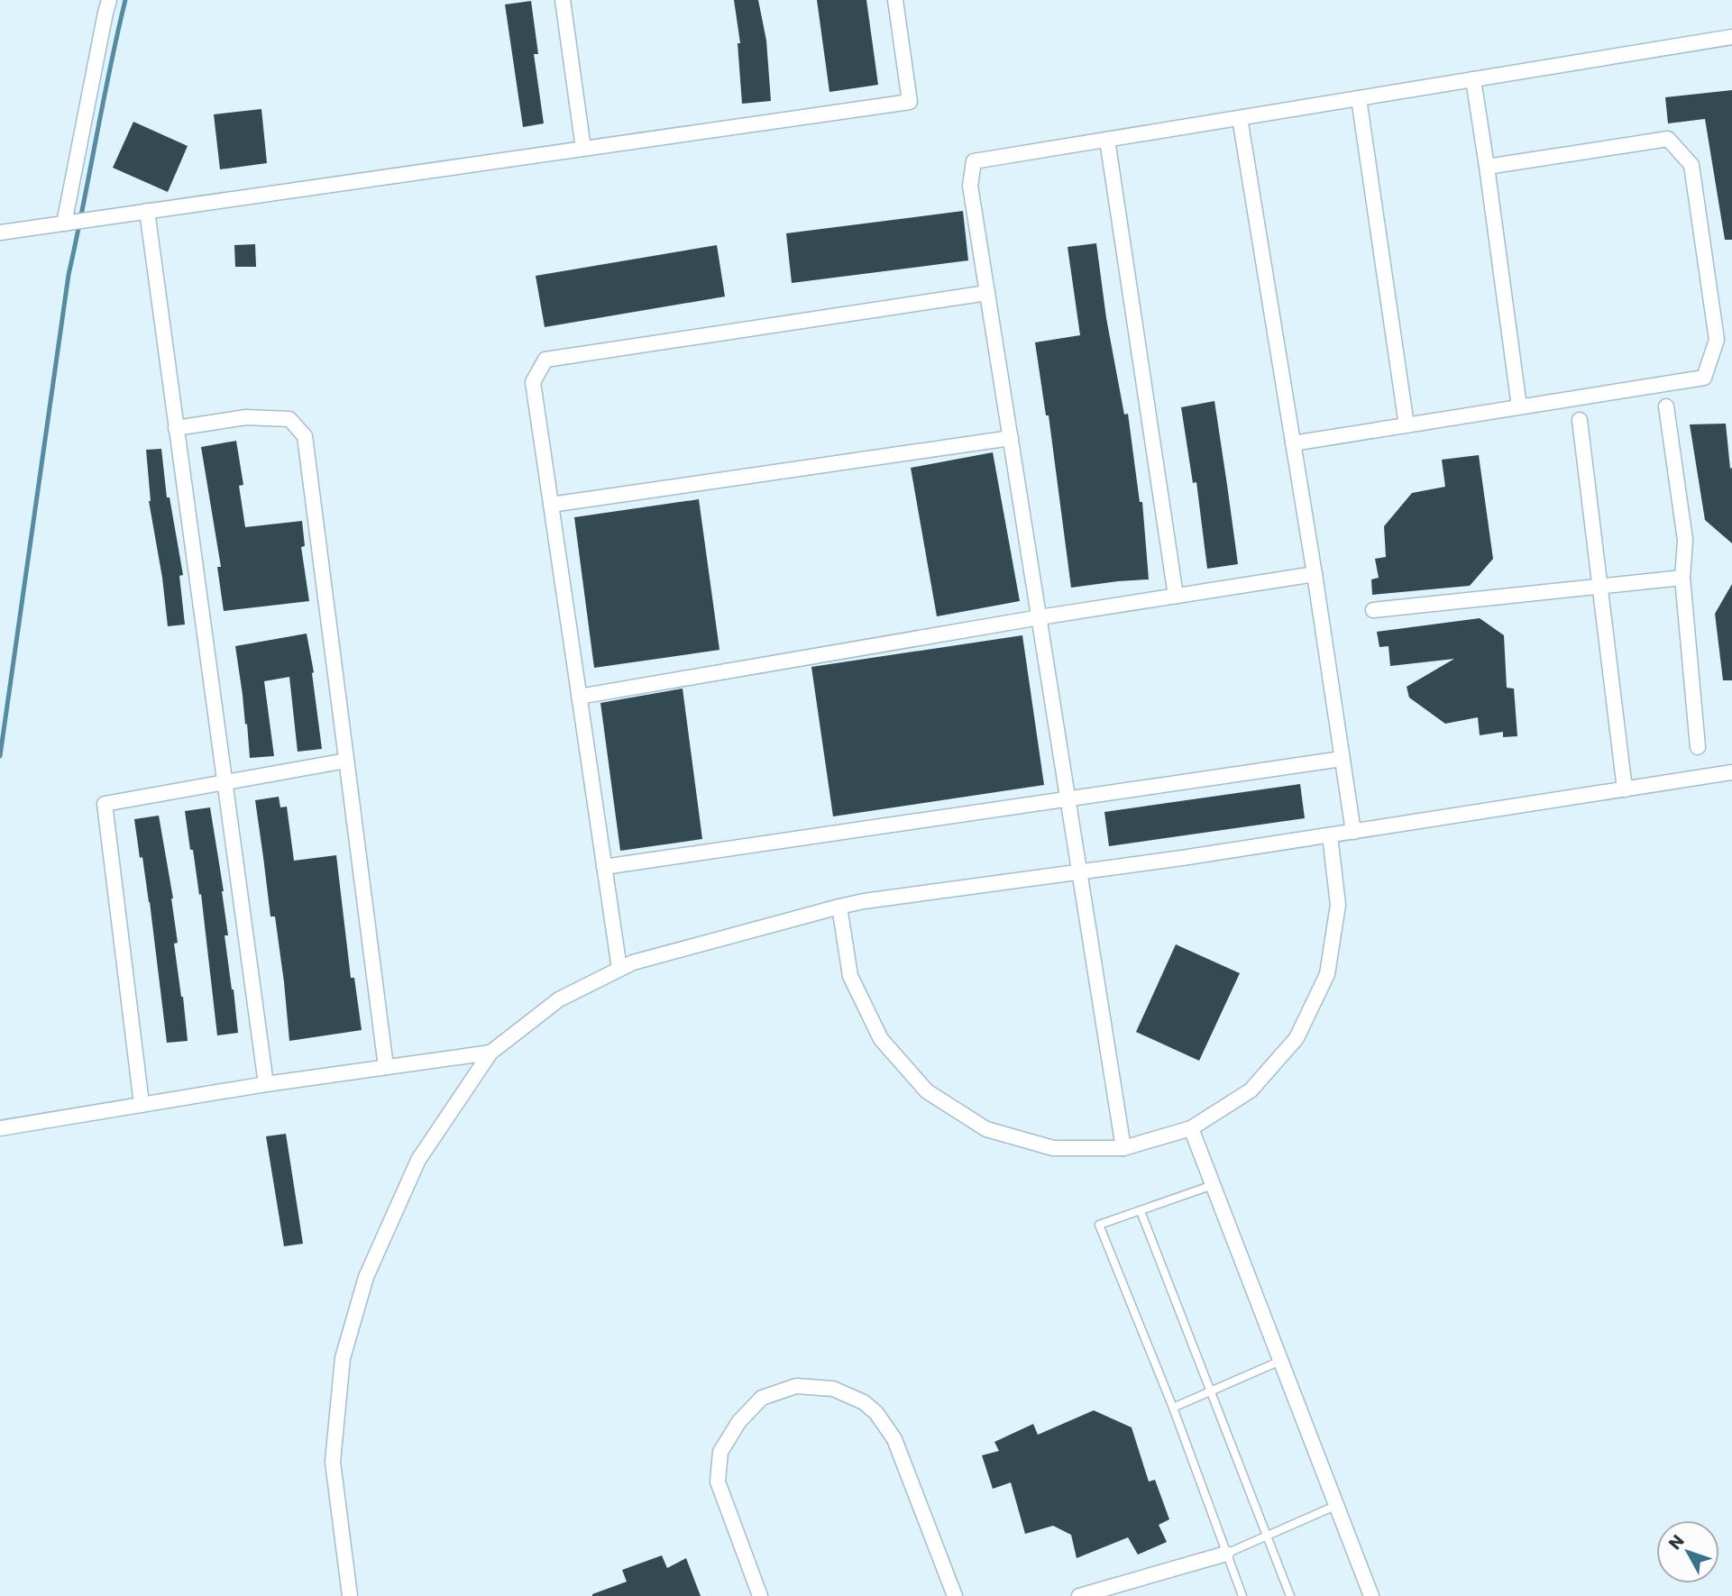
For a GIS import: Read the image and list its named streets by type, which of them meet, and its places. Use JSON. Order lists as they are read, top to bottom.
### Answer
{
  "north": "top left"
}
